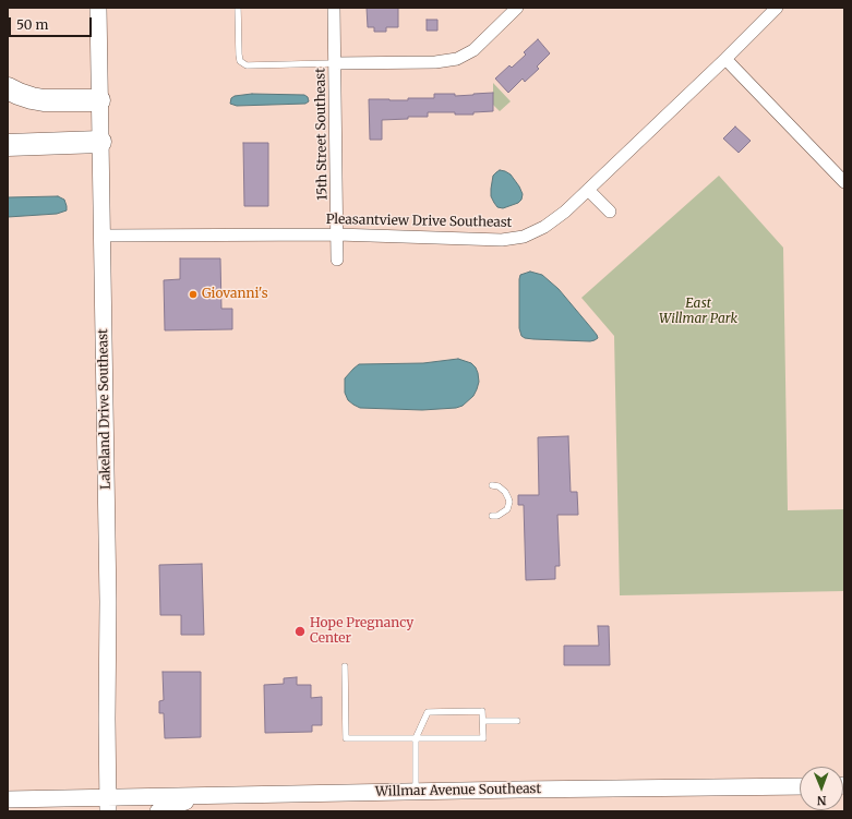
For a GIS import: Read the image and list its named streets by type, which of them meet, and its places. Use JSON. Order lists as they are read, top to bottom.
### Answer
{
  "streets": {
    "main road": ["Lakeland Drive Southeast", "Willmar Avenue Southeast"],
    "street": ["15th Street Southeast", "Pleasantview Drive Southeast"]
  },
  "crossings": [
    ["15th Street Southeast", "Pleasantview Drive Southeast"],
    ["Pleasantview Drive Southeast", "Lakeland Drive Southeast"],
    ["Lakeland Drive Southeast", "Willmar Avenue Southeast"]
  ],
  "parks": ["East Willmar Park"],
  "places": ["Giovanni's", "Hope Pregnancy Center"],
  "scale_bar": "50 m",
  "north": "bottom"
}
